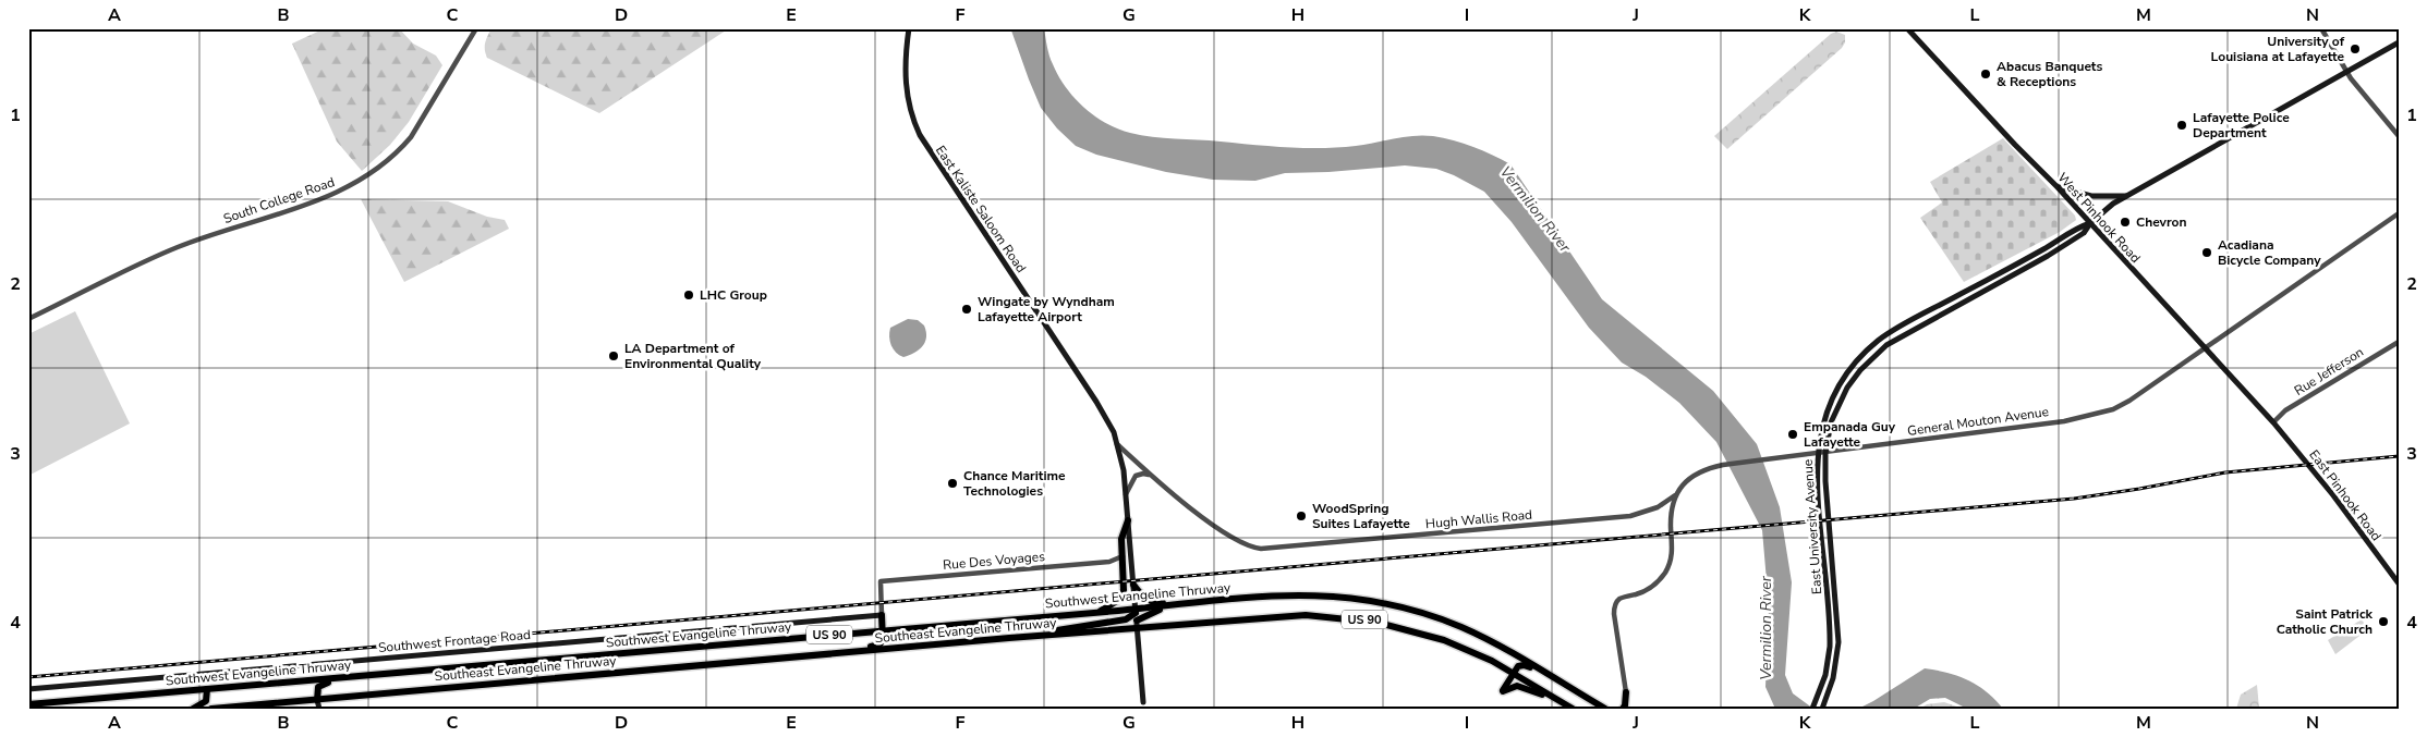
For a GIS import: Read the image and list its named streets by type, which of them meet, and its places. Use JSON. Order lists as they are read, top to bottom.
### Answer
{
  "streets": {
    "highway": ["Southwest Evangeline Thruway", "US 90", "Southeast Evangeline Thruway"],
    "main road": [
      "East Kaliste Saloom Road",
      "West Pinhook Road",
      "East Pinhook Road",
      "East University Avenue",
      "Southwest Frontage Road"
    ],
    "street": [
      "South College Road",
      "Rue Jefferson",
      "General Mouton Avenue",
      "Hugh Wallis Road",
      "Rue Des Voyages"
    ]
  },
  "crossings": [
    ["East Kaliste Saloom Road", "Hugh Wallis Road"],
    ["East Kaliste Saloom Road", "Southwest Evangeline Thruway"],
    ["East Kaliste Saloom Road", "Southeast Evangeline Thruway"],
    ["West Pinhook Road", "Rue Jefferson"],
    ["West Pinhook Road", "General Mouton Avenue"],
    ["West Pinhook Road", "East Pinhook Road"],
    ["West Pinhook Road", "East University Avenue"],
    ["Rue Jefferson", "East Pinhook Road"],
    ["General Mouton Avenue", "Hugh Wallis Road"],
    ["General Mouton Avenue", "East University Avenue"],
    ["Rue Des Voyages", "Southwest Frontage Road"],
    ["Southwest Evangeline Thruway", "Southeast Evangeline Thruway"]
  ],
  "water": ["Vermilion River"],
  "places": [
    "University of Louisiana at Lafayette",
    "Abacus Banquets & Receptions",
    "Lafayette Police Department",
    "Chevron",
    "Acadiana Bicycle Company",
    "LHC Group",
    "Wingate by Wyndham Lafayette Airport",
    "LA Department of Environmental Quality",
    "Empanada Guy Lafayette",
    "Chance Maritime Technologies",
    "WoodSpring Suites Lafayette",
    "Saint Patrick Catholic Church"
  ],
  "grid": {
    "columns": [
      "A",
      "B",
      "C",
      "D",
      "E",
      "F",
      "G",
      "H",
      "I",
      "J",
      "K",
      "L",
      "M",
      "N"
    ],
    "rows": [
      "1",
      "2",
      "3",
      "4"
    ]
  }
}
